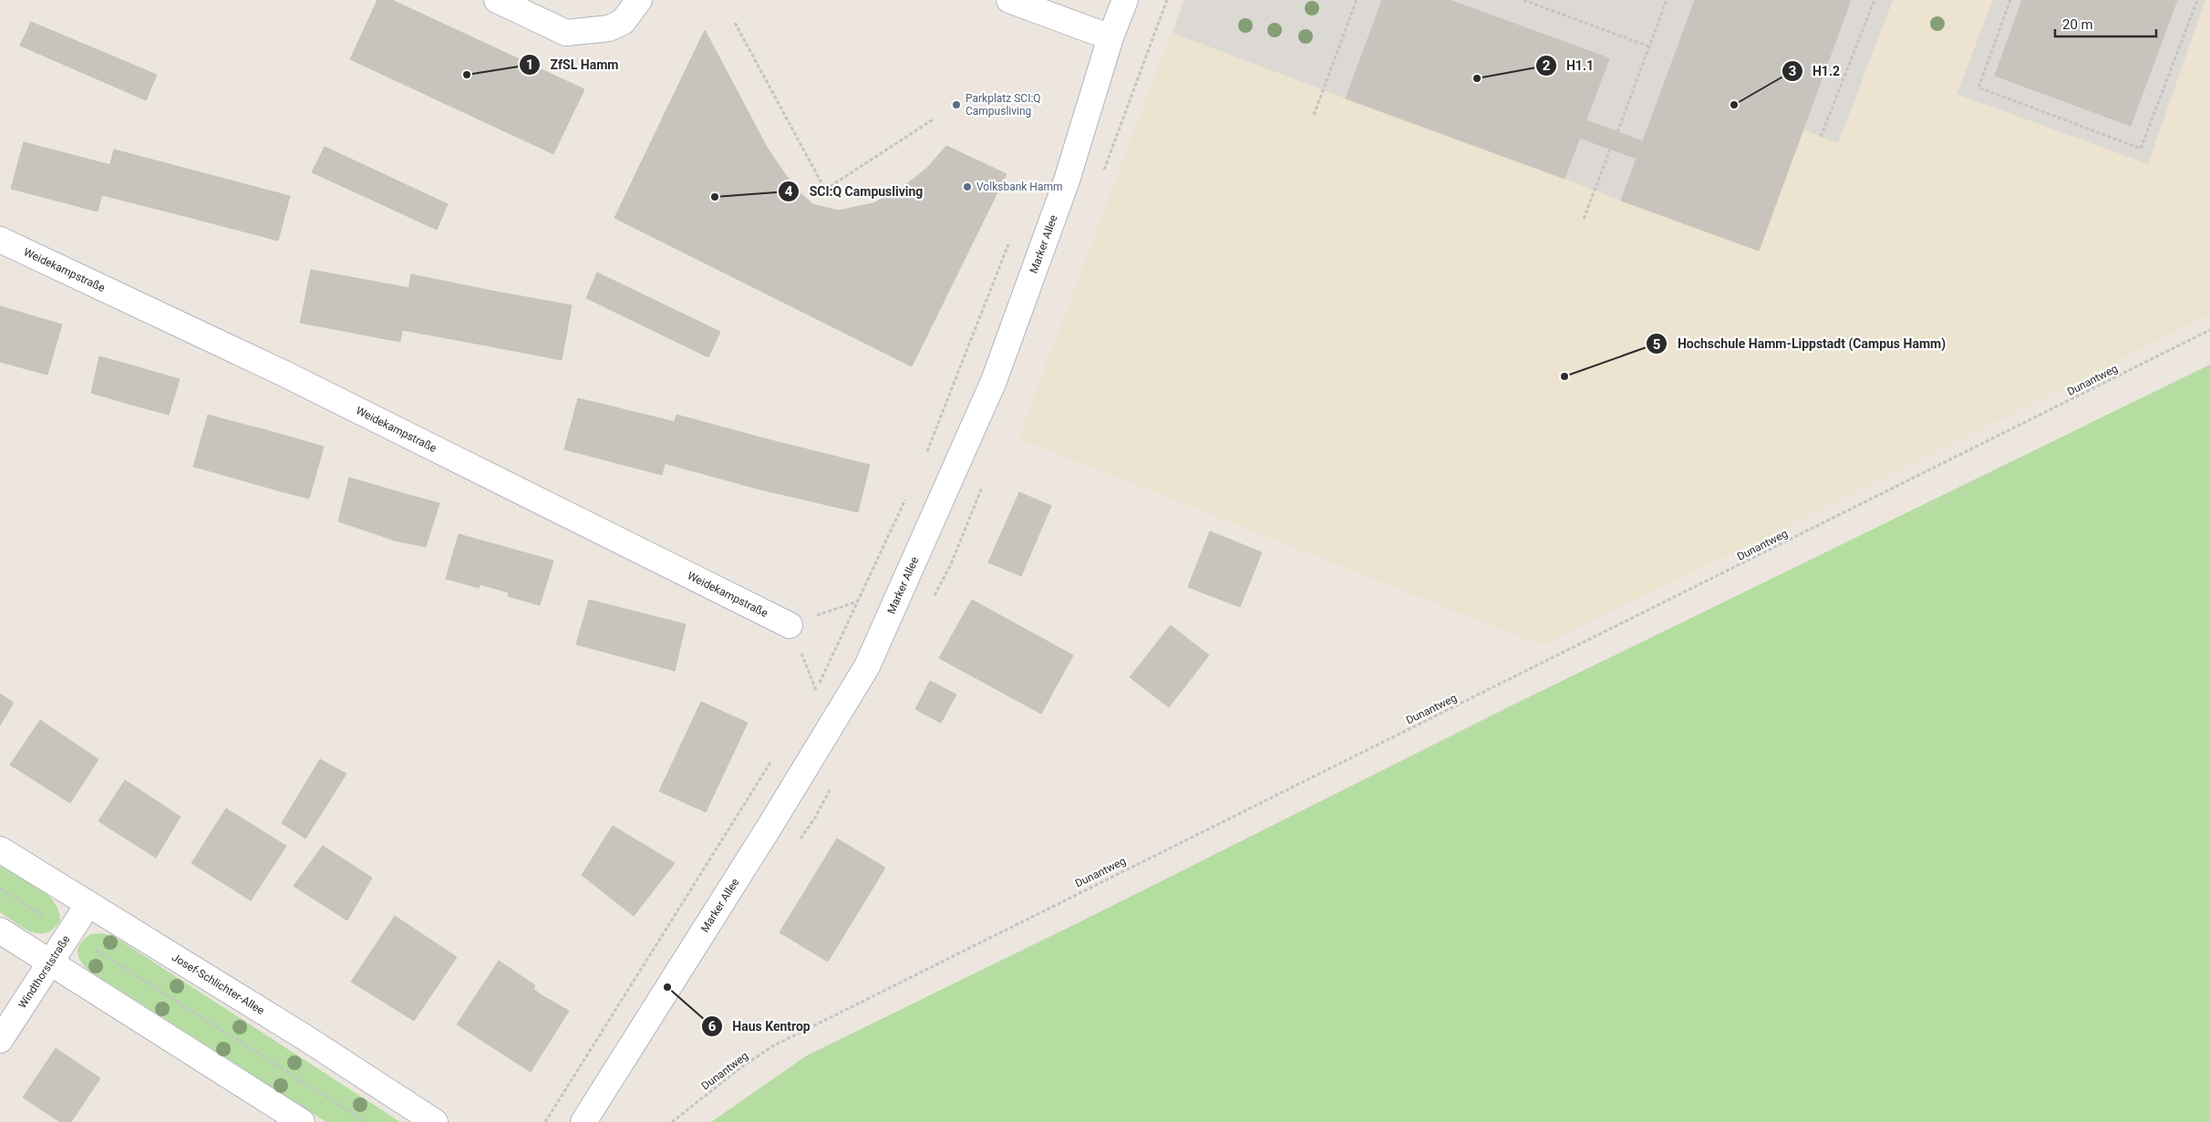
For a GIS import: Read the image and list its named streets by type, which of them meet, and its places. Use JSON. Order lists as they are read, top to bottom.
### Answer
{
  "streets": {
    "street": [
      "Marker Allee",
      "Weidekampstraße",
      "Windthorststraße",
      "Josef-Schlichter-Allee"
    ],
    "path": ["Dunantweg"]
  },
  "crossings": [
    ["Windthorststraße", "Josef-Schlichter-Allee"]
  ],
  "places": [
    "ZfSL Hamm",
    "H1.1",
    "Parkplatz SCI:Q Campusliving",
    "H1.2",
    "Volksbank Hamm",
    "SCI:Q Campusliving",
    "Hochschule Hamm-Lippstadt (Campus Hamm)",
    "Haus Kentrop"
  ],
  "scale_bar": "20 m"
}
